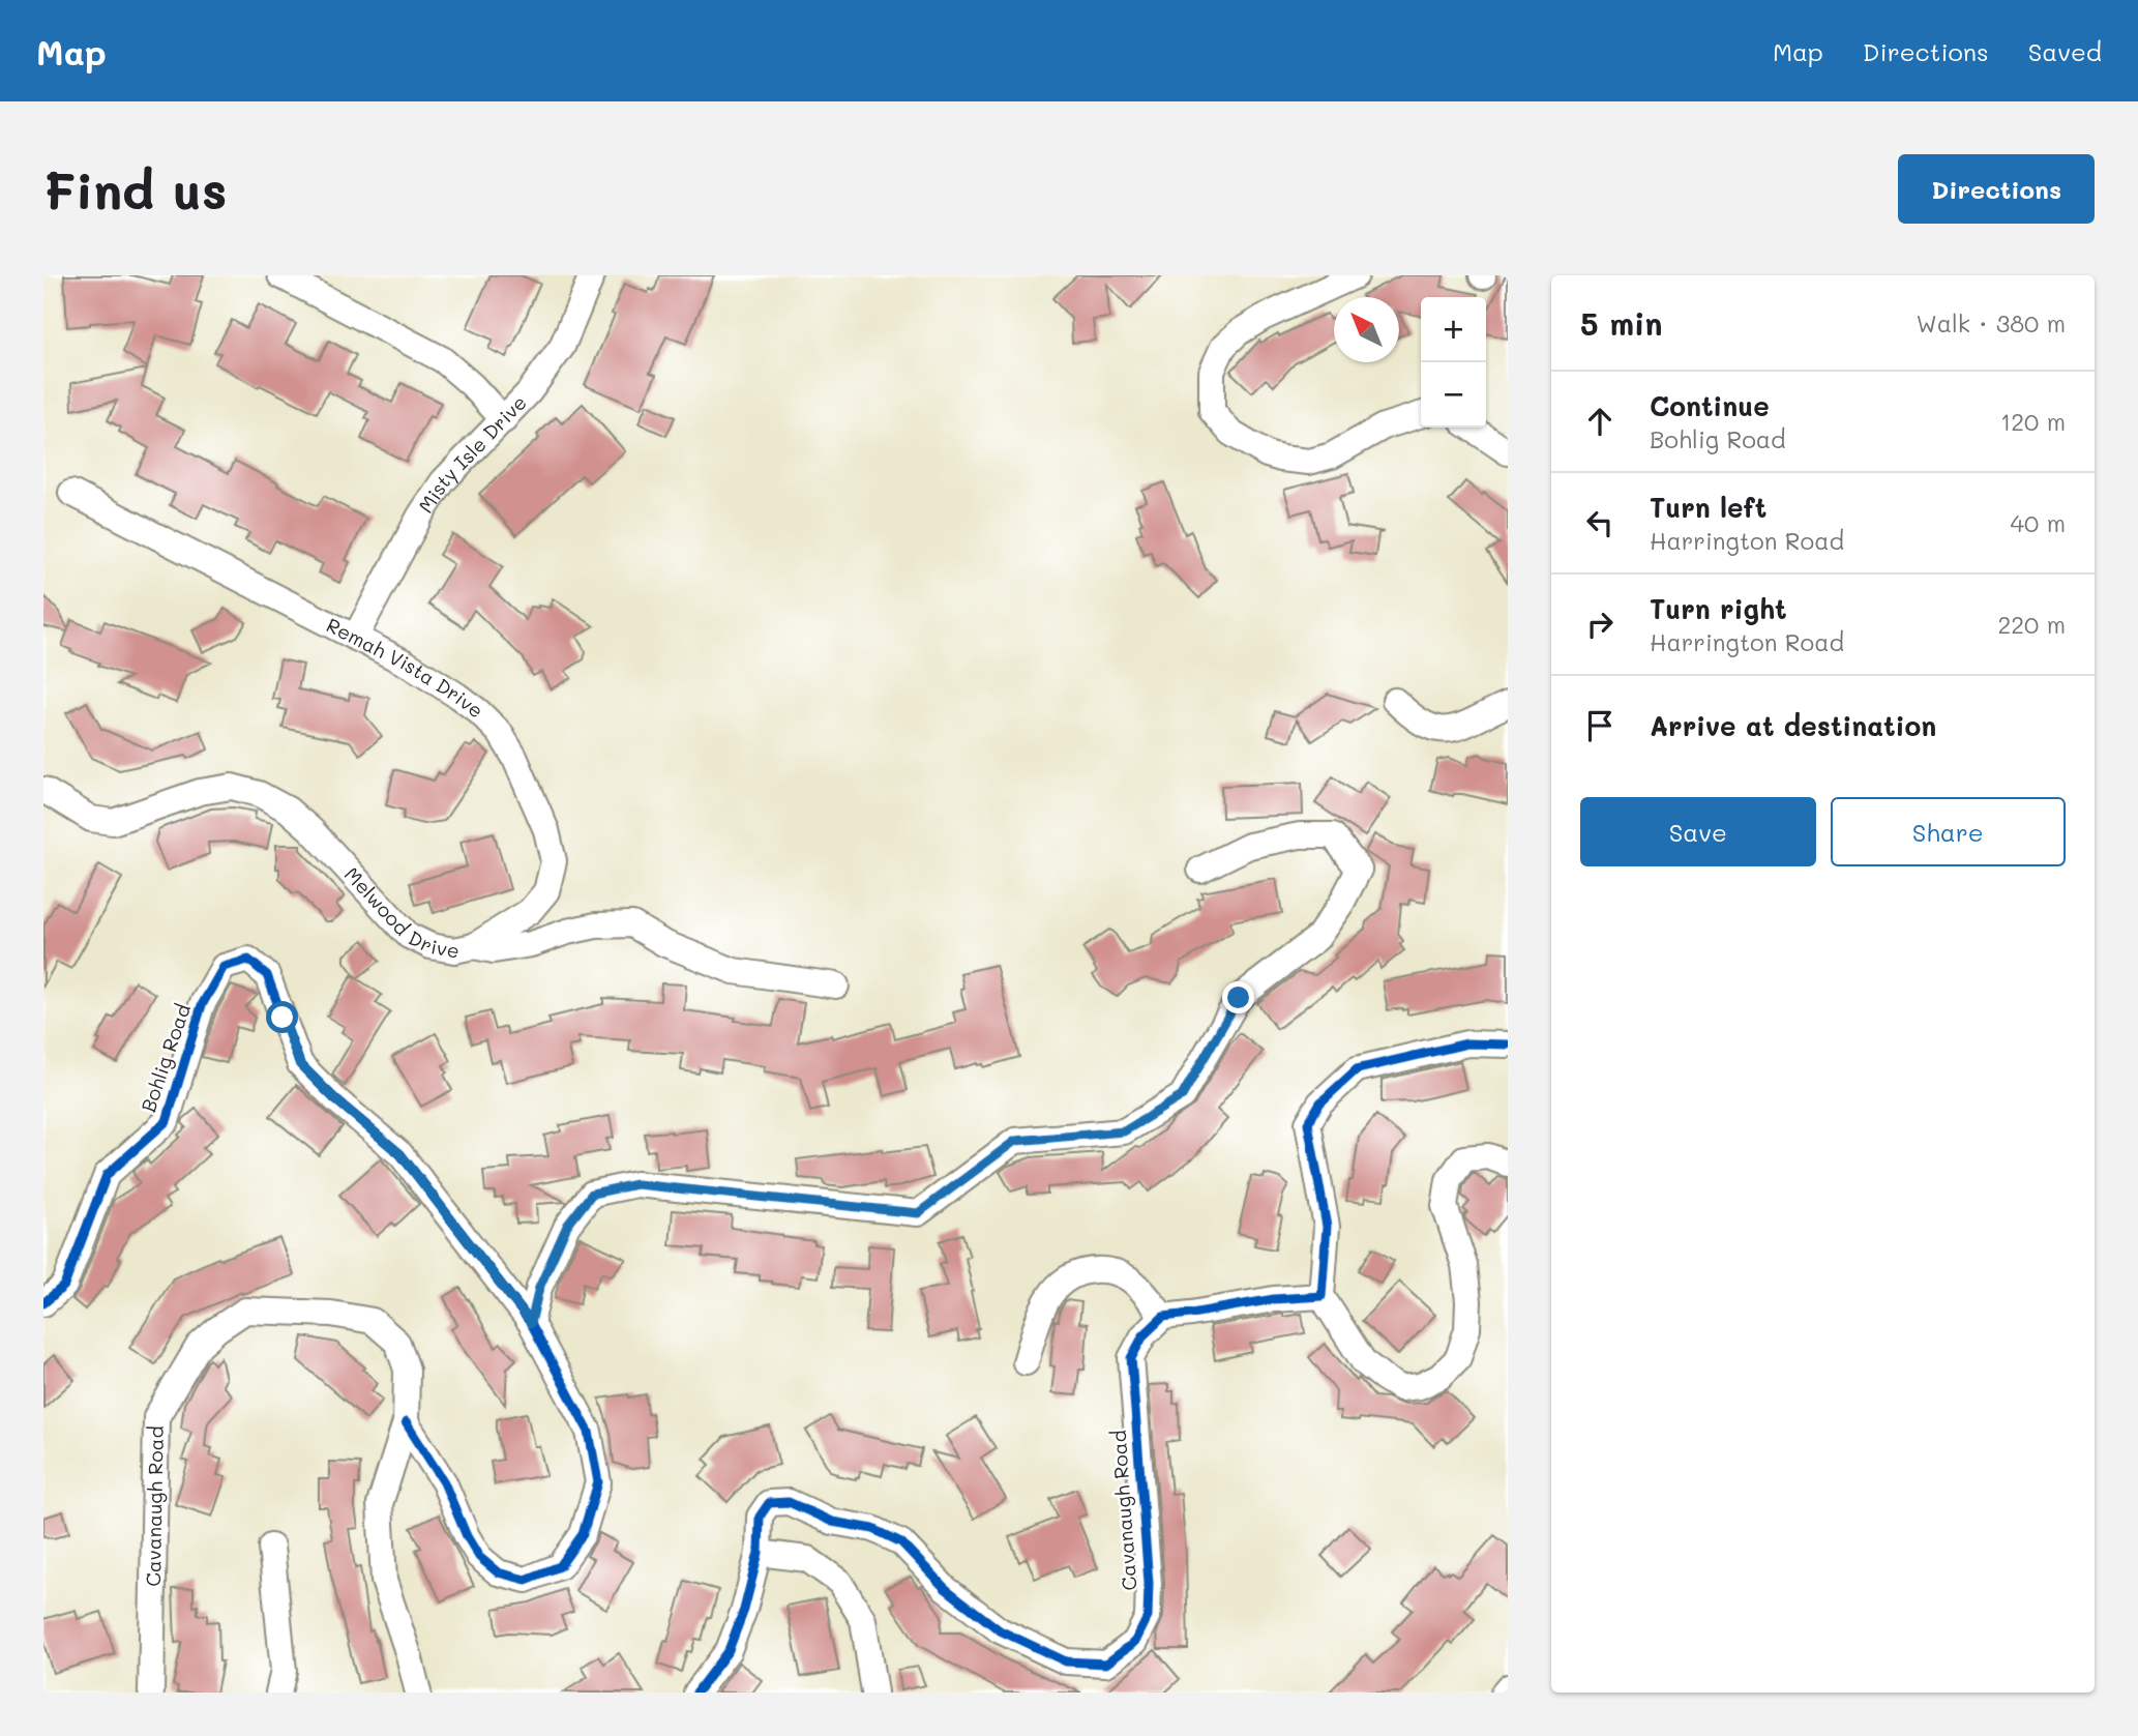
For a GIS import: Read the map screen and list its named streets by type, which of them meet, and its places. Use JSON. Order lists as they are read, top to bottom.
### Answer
{
  "streets": {
    "street": [
      "Misty Isle Drive",
      "Remah Vista Drive",
      "Melwood Drive",
      "Bohlig Road",
      "Cavanaugh Road"
    ]
  },
  "crossings": [
    ["Misty Isle Drive", "Remah Vista Drive"],
    ["Remah Vista Drive", "Melwood Drive"],
    ["Bohlig Road", "Cavanaugh Road"]
  ],
  "north": "top left",
  "page": {
    "header": "Map",
    "nav": ["Map", "Directions", "Saved"],
    "buttons": [
      "Directions",
      ["Save", "Share"]
    ],
    "title": "Find us",
    "heading": ["5 min", "Walk · 380 m"],
    "map_buttons": ["+", "−"],
    "list": [
      ["Continue", "Bohlig Road", "120 m"],
      ["Turn left", "Harrington Road", "40 m"],
      ["Turn right", "Harrington Road", "220 m"],
      "Arrive at destination"
    ]
  }
}
